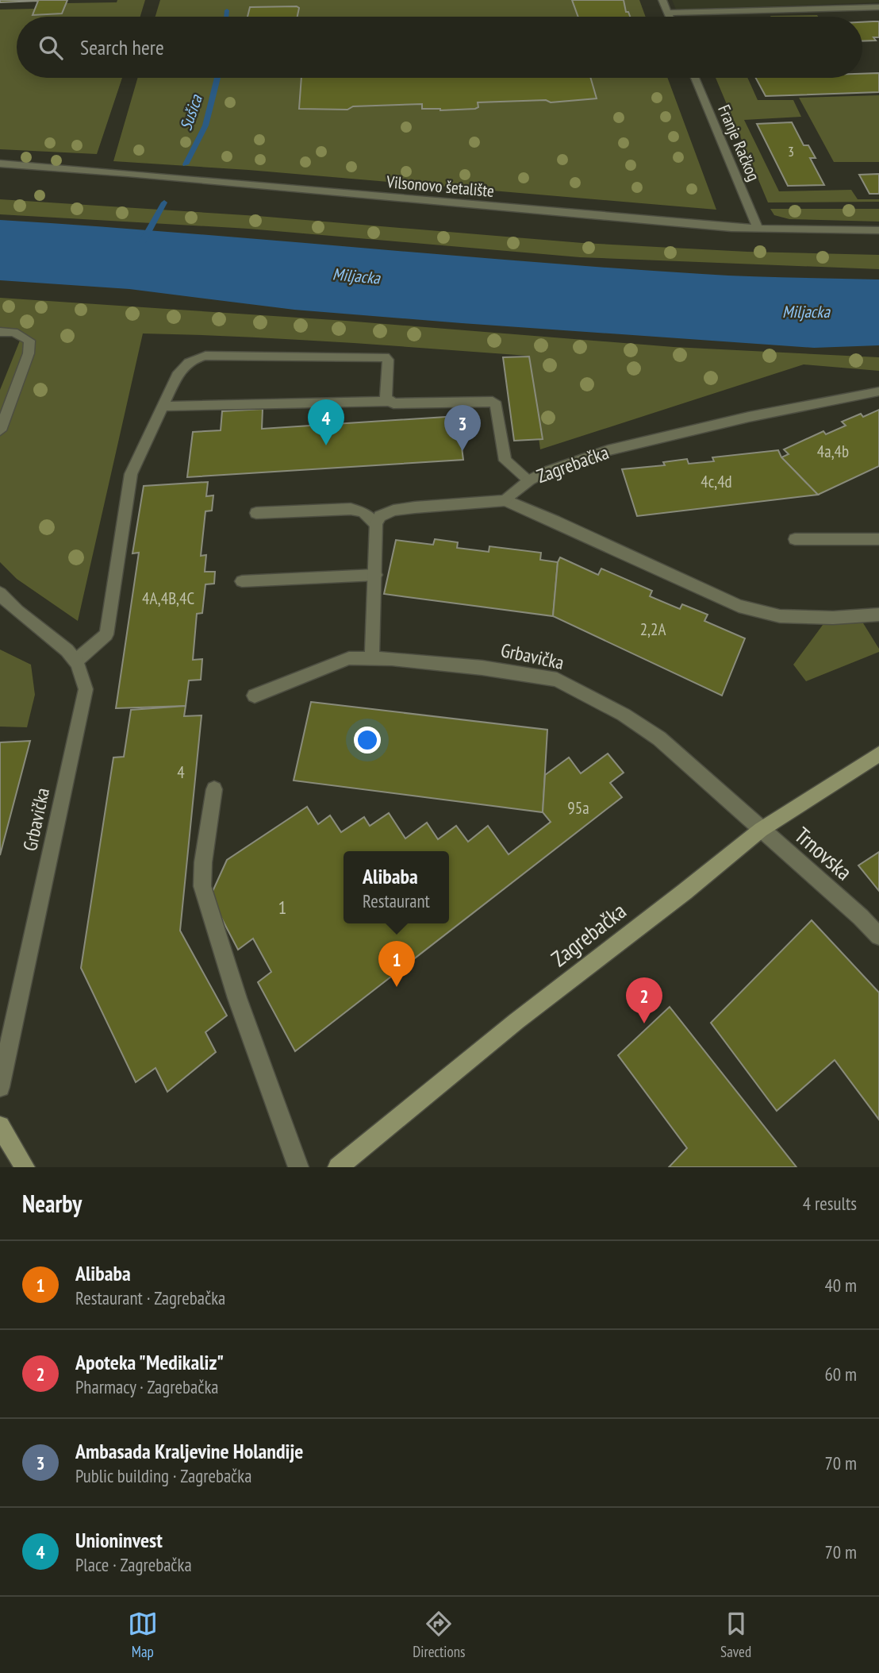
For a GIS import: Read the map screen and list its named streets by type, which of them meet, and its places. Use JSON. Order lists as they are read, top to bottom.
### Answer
{
  "streets": {
    "main road": ["Zagrebačka"],
    "street": [
      "Franje Račkog",
      "Vilsonovo šetalište",
      "Grbavička",
      "Trnovska"
    ]
  },
  "crossings": [
    ["Franje Račkog", "Vilsonovo šetalište"],
    ["Zagrebačka", "Grbavička"],
    ["Zagrebačka", "Trnovska"],
    ["Grbavička", "Trnovska"]
  ],
  "water": ["Sušica", "Miljacka"],
  "house_numbers": [
    "3",
    "4a,4b",
    "4c,4d",
    "4A,4B,4C",
    "2,2A",
    "4",
    "95a",
    "1"
  ],
  "page": {
    "search": "Search here",
    "pins": [
      "4",
      "3",
      "1",
      "2"
    ],
    "popup": ["Alibaba", "Restaurant"],
    "heading": ["Nearby", "4 results"],
    "list": [
      {
        "mark": "1",
        "name": "Alibaba",
        "note": "Restaurant · Zagrebačka",
        "value": "40 m"
      },
      {
        "mark": "2",
        "name": "Apoteka \"Medikaliz\"",
        "note": "Pharmacy · Zagrebačka",
        "value": "60 m"
      },
      {
        "mark": "3",
        "name": "Ambasada Kraljevine Holandije",
        "note": "Public building · Zagrebačka",
        "value": "70 m"
      },
      {
        "mark": "4",
        "name": "Unioninvest",
        "note": "Place · Zagrebačka",
        "value": "70 m"
      }
    ],
    "nav": ["Map", "Directions", "Saved"]
  }
}
